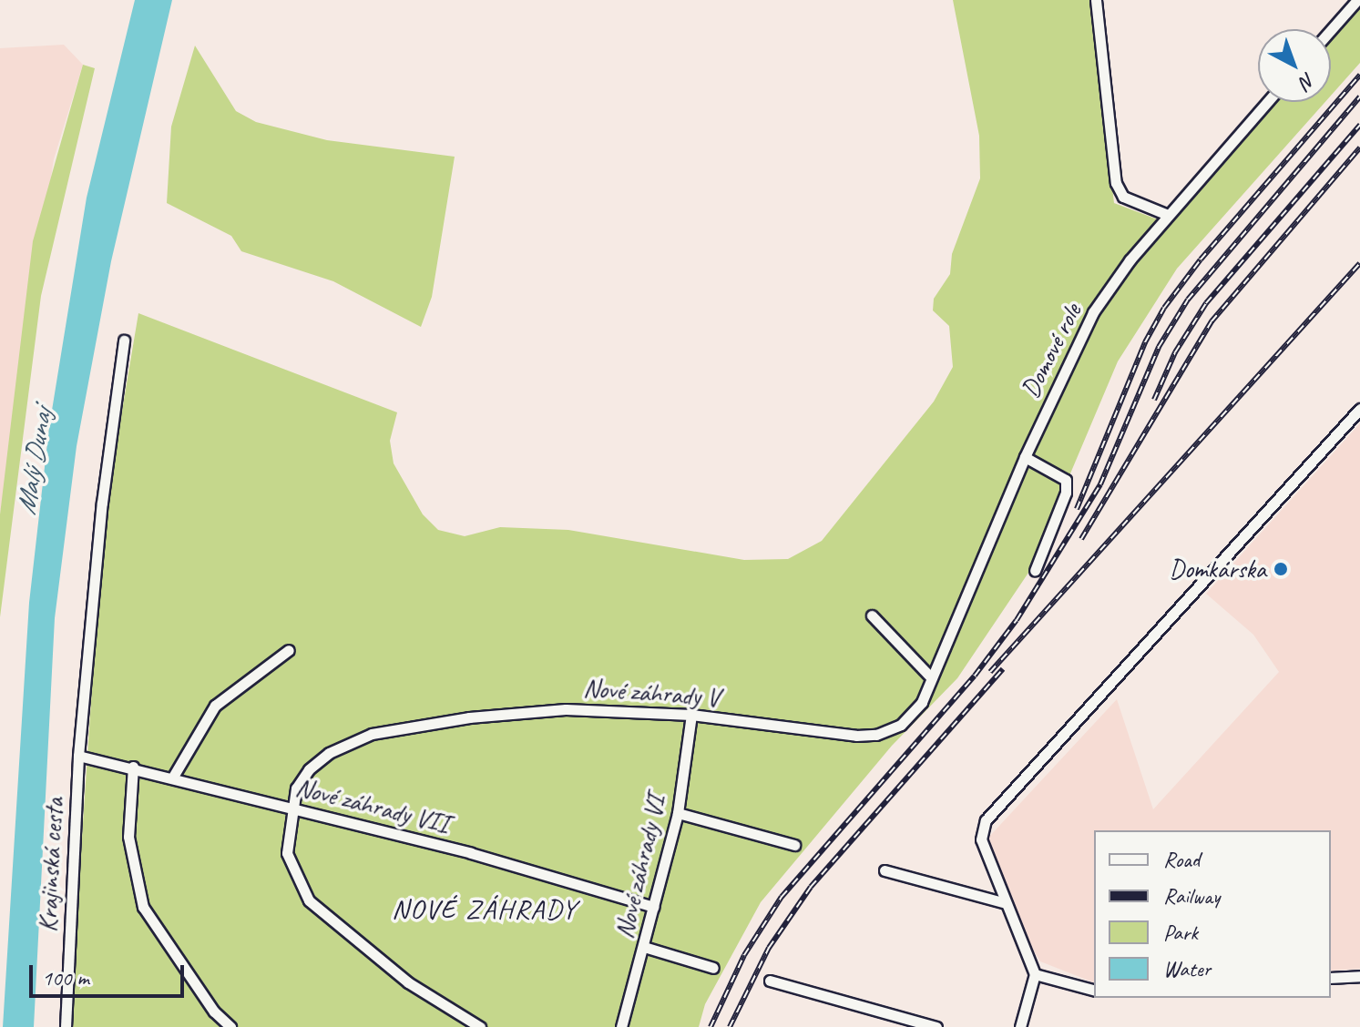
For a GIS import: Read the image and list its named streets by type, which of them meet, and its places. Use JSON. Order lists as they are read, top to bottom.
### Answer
{
  "streets": {
    "street": [
      "Domové role",
      "Nové záhrady V",
      "Nové záhrady VII",
      "Krajinská cesta",
      "Nové záhrady VI"
    ]
  },
  "crossings": [
    ["Domové role", "Nové záhrady V"],
    ["Nové záhrady V", "Nové záhrady VII"],
    ["Nové záhrady V", "Nové záhrady VI"],
    ["Nové záhrady VII", "Krajinská cesta"],
    ["Nové záhrady VII", "Nové záhrady VI"]
  ],
  "districts": ["NOVÉ ZÁHRADY"],
  "water": ["Malý Dunaj"],
  "places": ["Domkárska"],
  "legend": [
    "Road",
    "Railway",
    "Park",
    "Water"
  ],
  "scale_bar": "100 m",
  "north": "bottom right"
}
